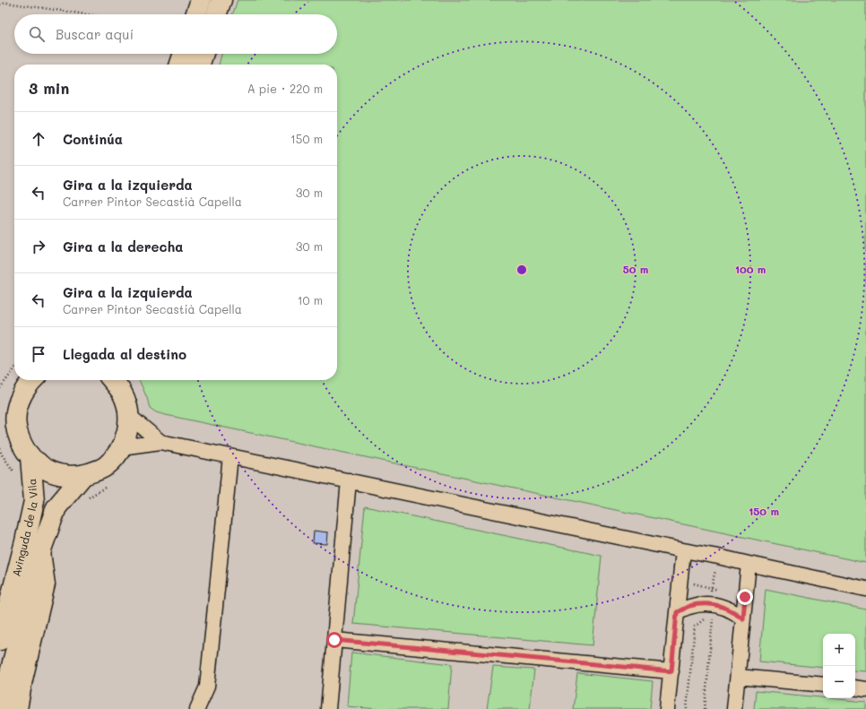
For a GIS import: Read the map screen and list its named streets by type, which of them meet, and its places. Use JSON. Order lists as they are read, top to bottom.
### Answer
{
  "streets": {
    "street": ["Avinguda de la Vila"]
  },
  "page": {
    "search": "Buscar aquí",
    "heading": ["3 min", "A pie · 220 m"],
    "list": [
      ["Continúa", "150 m"],
      ["Gira a la izquierda", "Carrer Pintor Secastià Capella", "30 m"],
      ["Gira a la derecha", "30 m"],
      ["Gira a la izquierda", "Carrer Pintor Secastià Capella", "10 m"],
      "Llegada al destino"
    ],
    "map_buttons": ["+", "−"]
  },
  "rings": ["50 m", "100 m", "150 m"]
}
